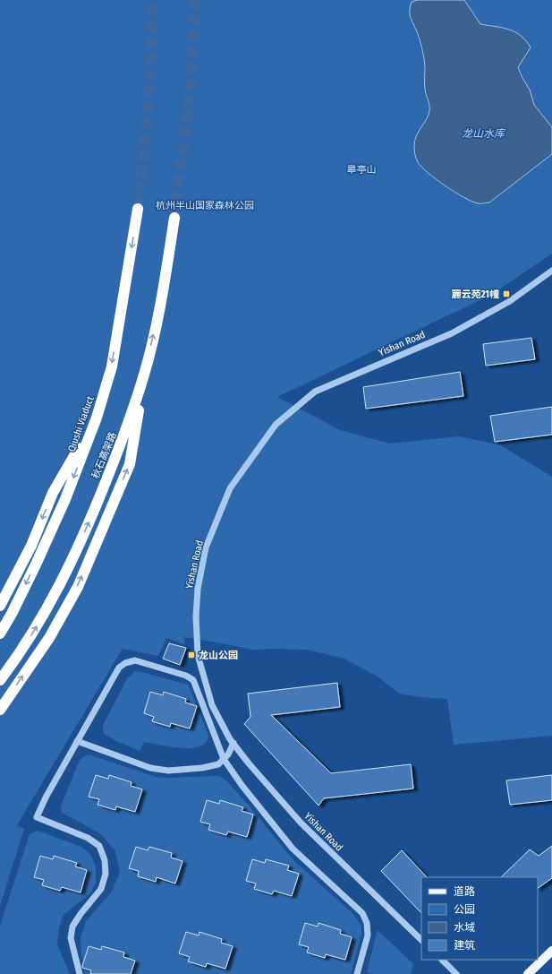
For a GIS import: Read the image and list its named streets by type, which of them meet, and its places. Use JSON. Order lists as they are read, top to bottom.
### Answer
{
  "streets": {
    "highway": ["Qiushi Viaduct", "秋石高架路"],
    "street": ["Yishan Road"]
  },
  "water": ["龙山水库"],
  "parks": ["皋亭山", "杭州半山国家森林公园"],
  "places": {
    "transit": ["麓云苑21幢", "龙山公园"]
  },
  "legend": [
    "道路",
    "公园",
    "水域",
    "建筑"
  ]
}
